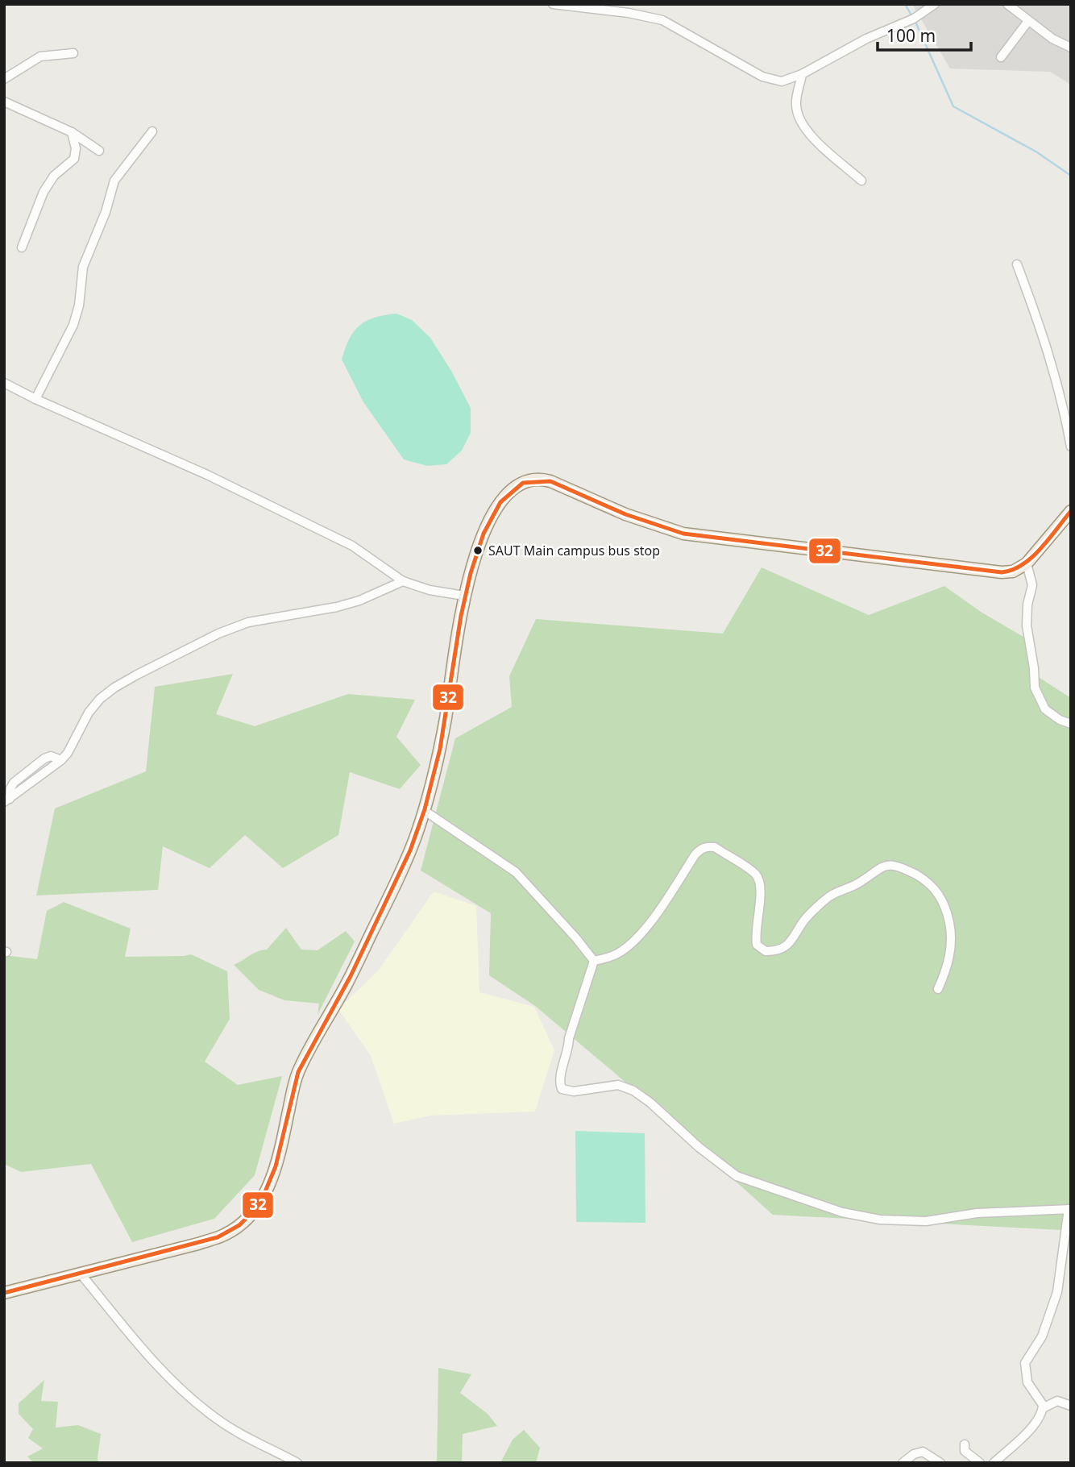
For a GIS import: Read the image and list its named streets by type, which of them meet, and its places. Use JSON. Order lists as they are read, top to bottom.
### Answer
{
  "places": ["SAUT Main campus bus stop"],
  "lines": ["transit line 32"],
  "scale_bar": "100 m"
}
